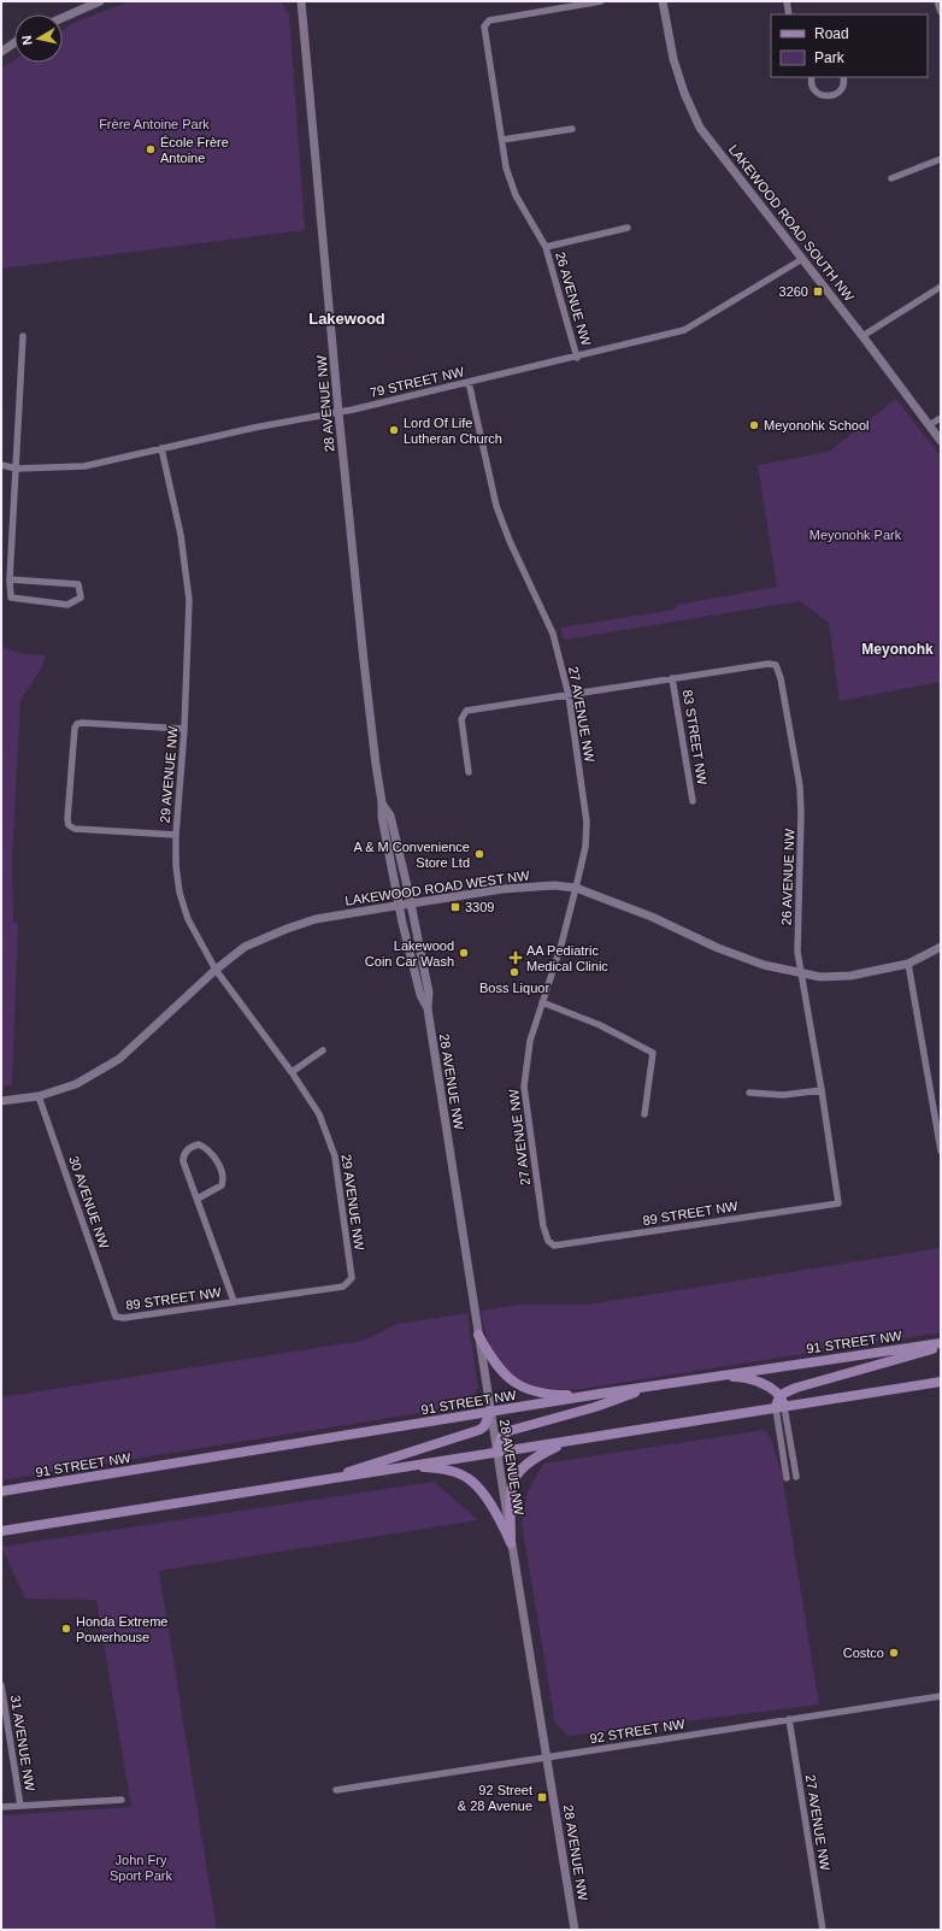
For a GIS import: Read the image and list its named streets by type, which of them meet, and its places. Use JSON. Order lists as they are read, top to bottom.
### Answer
{
  "streets": {
    "main road": ["91 STREET NW"],
    "street": [
      "LAKEWOOD ROAD SOUTH NW",
      "26 AVENUE NW",
      "79 STREET NW",
      "28 AVENUE NW",
      "27 AVENUE NW",
      "83 STREET NW",
      "29 AVENUE NW",
      "LAKEWOOD ROAD WEST NW",
      "30 AVENUE NW",
      "89 STREET NW",
      "92 STREET NW",
      "31 AVENUE NW"
    ]
  },
  "crossings": [
    ["LAKEWOOD ROAD SOUTH NW", "79 STREET NW"],
    ["26 AVENUE NW", "79 STREET NW"],
    ["26 AVENUE NW", "83 STREET NW"],
    ["26 AVENUE NW", "LAKEWOOD ROAD WEST NW"],
    ["26 AVENUE NW", "89 STREET NW"],
    ["79 STREET NW", "28 AVENUE NW"],
    ["79 STREET NW", "27 AVENUE NW"],
    ["79 STREET NW", "29 AVENUE NW"],
    ["28 AVENUE NW", "LAKEWOOD ROAD WEST NW"],
    ["28 AVENUE NW", "91 STREET NW"],
    ["28 AVENUE NW", "92 STREET NW"],
    ["27 AVENUE NW", "83 STREET NW"],
    ["27 AVENUE NW", "LAKEWOOD ROAD WEST NW"],
    ["27 AVENUE NW", "89 STREET NW"],
    ["27 AVENUE NW", "92 STREET NW"],
    ["29 AVENUE NW", "LAKEWOOD ROAD WEST NW"],
    ["29 AVENUE NW", "89 STREET NW"],
    ["LAKEWOOD ROAD WEST NW", "30 AVENUE NW"],
    ["30 AVENUE NW", "89 STREET NW"]
  ],
  "districts": ["Lakewood", "Meyonohk"],
  "parks": ["Frère Antoine Park", "Meyonohk Park", "John Fry Sport Park"],
  "places": {
    "other": [
      "École Frère Antoine",
      "Meyonohk School",
      "Lord Of Life Lutheran Church",
      "A & M Convenience Store Ltd",
      "Lakewood Coin Car Wash",
      "Boss Liquor",
      "Honda Extreme Powerhouse",
      "Costco"
    ],
    "transit": ["3260", "3309", "92 Street & 28 Avenue"],
    "health": ["AA Pediatric Medical Clinic"]
  },
  "legend": ["Road", "Park"],
  "north": "left"
}
